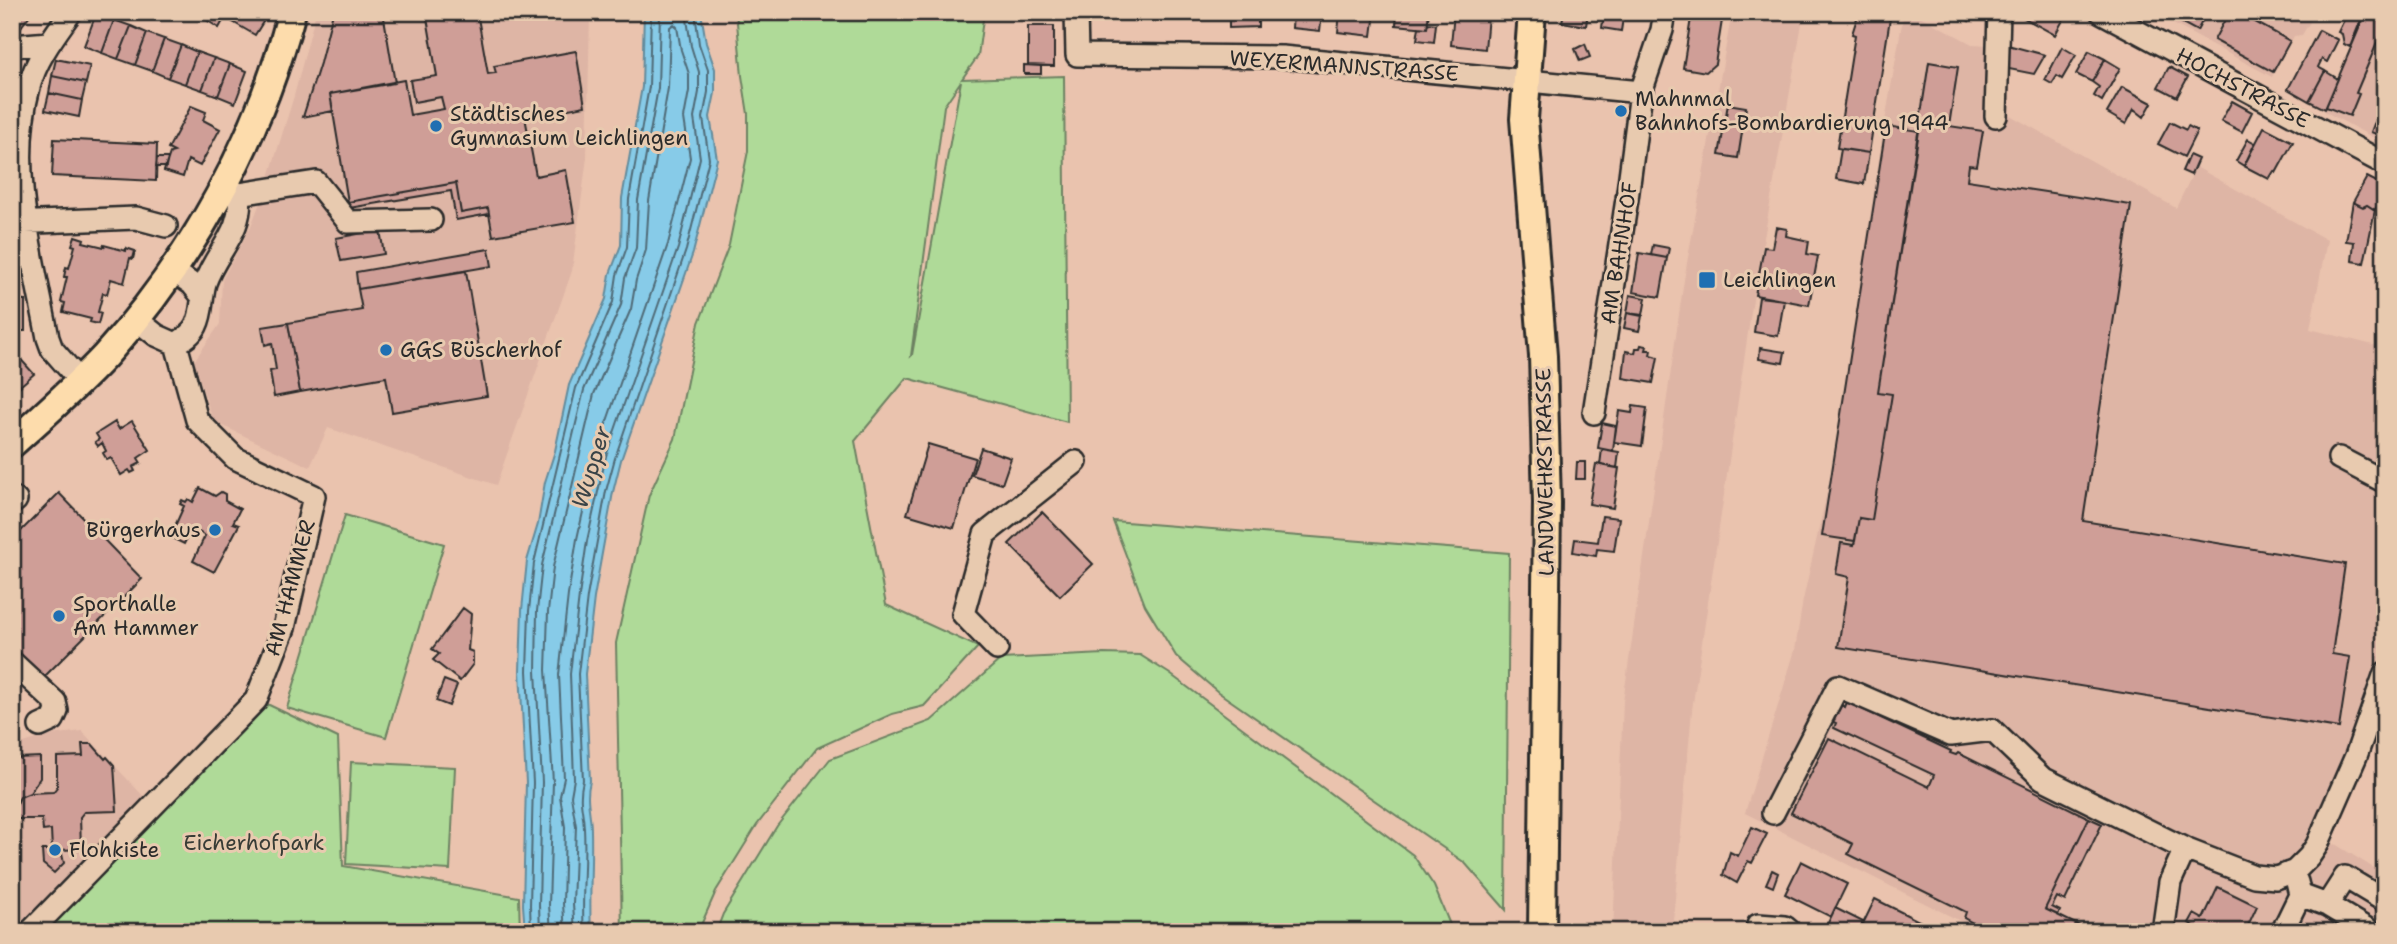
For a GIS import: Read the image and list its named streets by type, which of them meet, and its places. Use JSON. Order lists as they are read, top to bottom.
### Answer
{
  "streets": {
    "main road": ["LANDWEHRSTRASSE"],
    "street": [
      "WEYERMANNSTRASSE",
      "HOCHSTRASSE",
      "AM BAHNHOF",
      "AM HAMMER"
    ]
  },
  "crossings": [
    ["WEYERMANNSTRASSE", "LANDWEHRSTRASSE"]
  ],
  "water": ["Wupper"],
  "parks": ["Eicherhofpark"],
  "places": {
    "other": [
      "Mahnmal Bahnhofs-Bombardierung 1944",
      "Städtisches Gymnasium Leichlingen",
      "GGS Büscherhof",
      "Bürgerhaus",
      "Sporthalle Am Hammer",
      "Flohkiste"
    ],
    "transit": ["Leichlingen"]
  }
}
